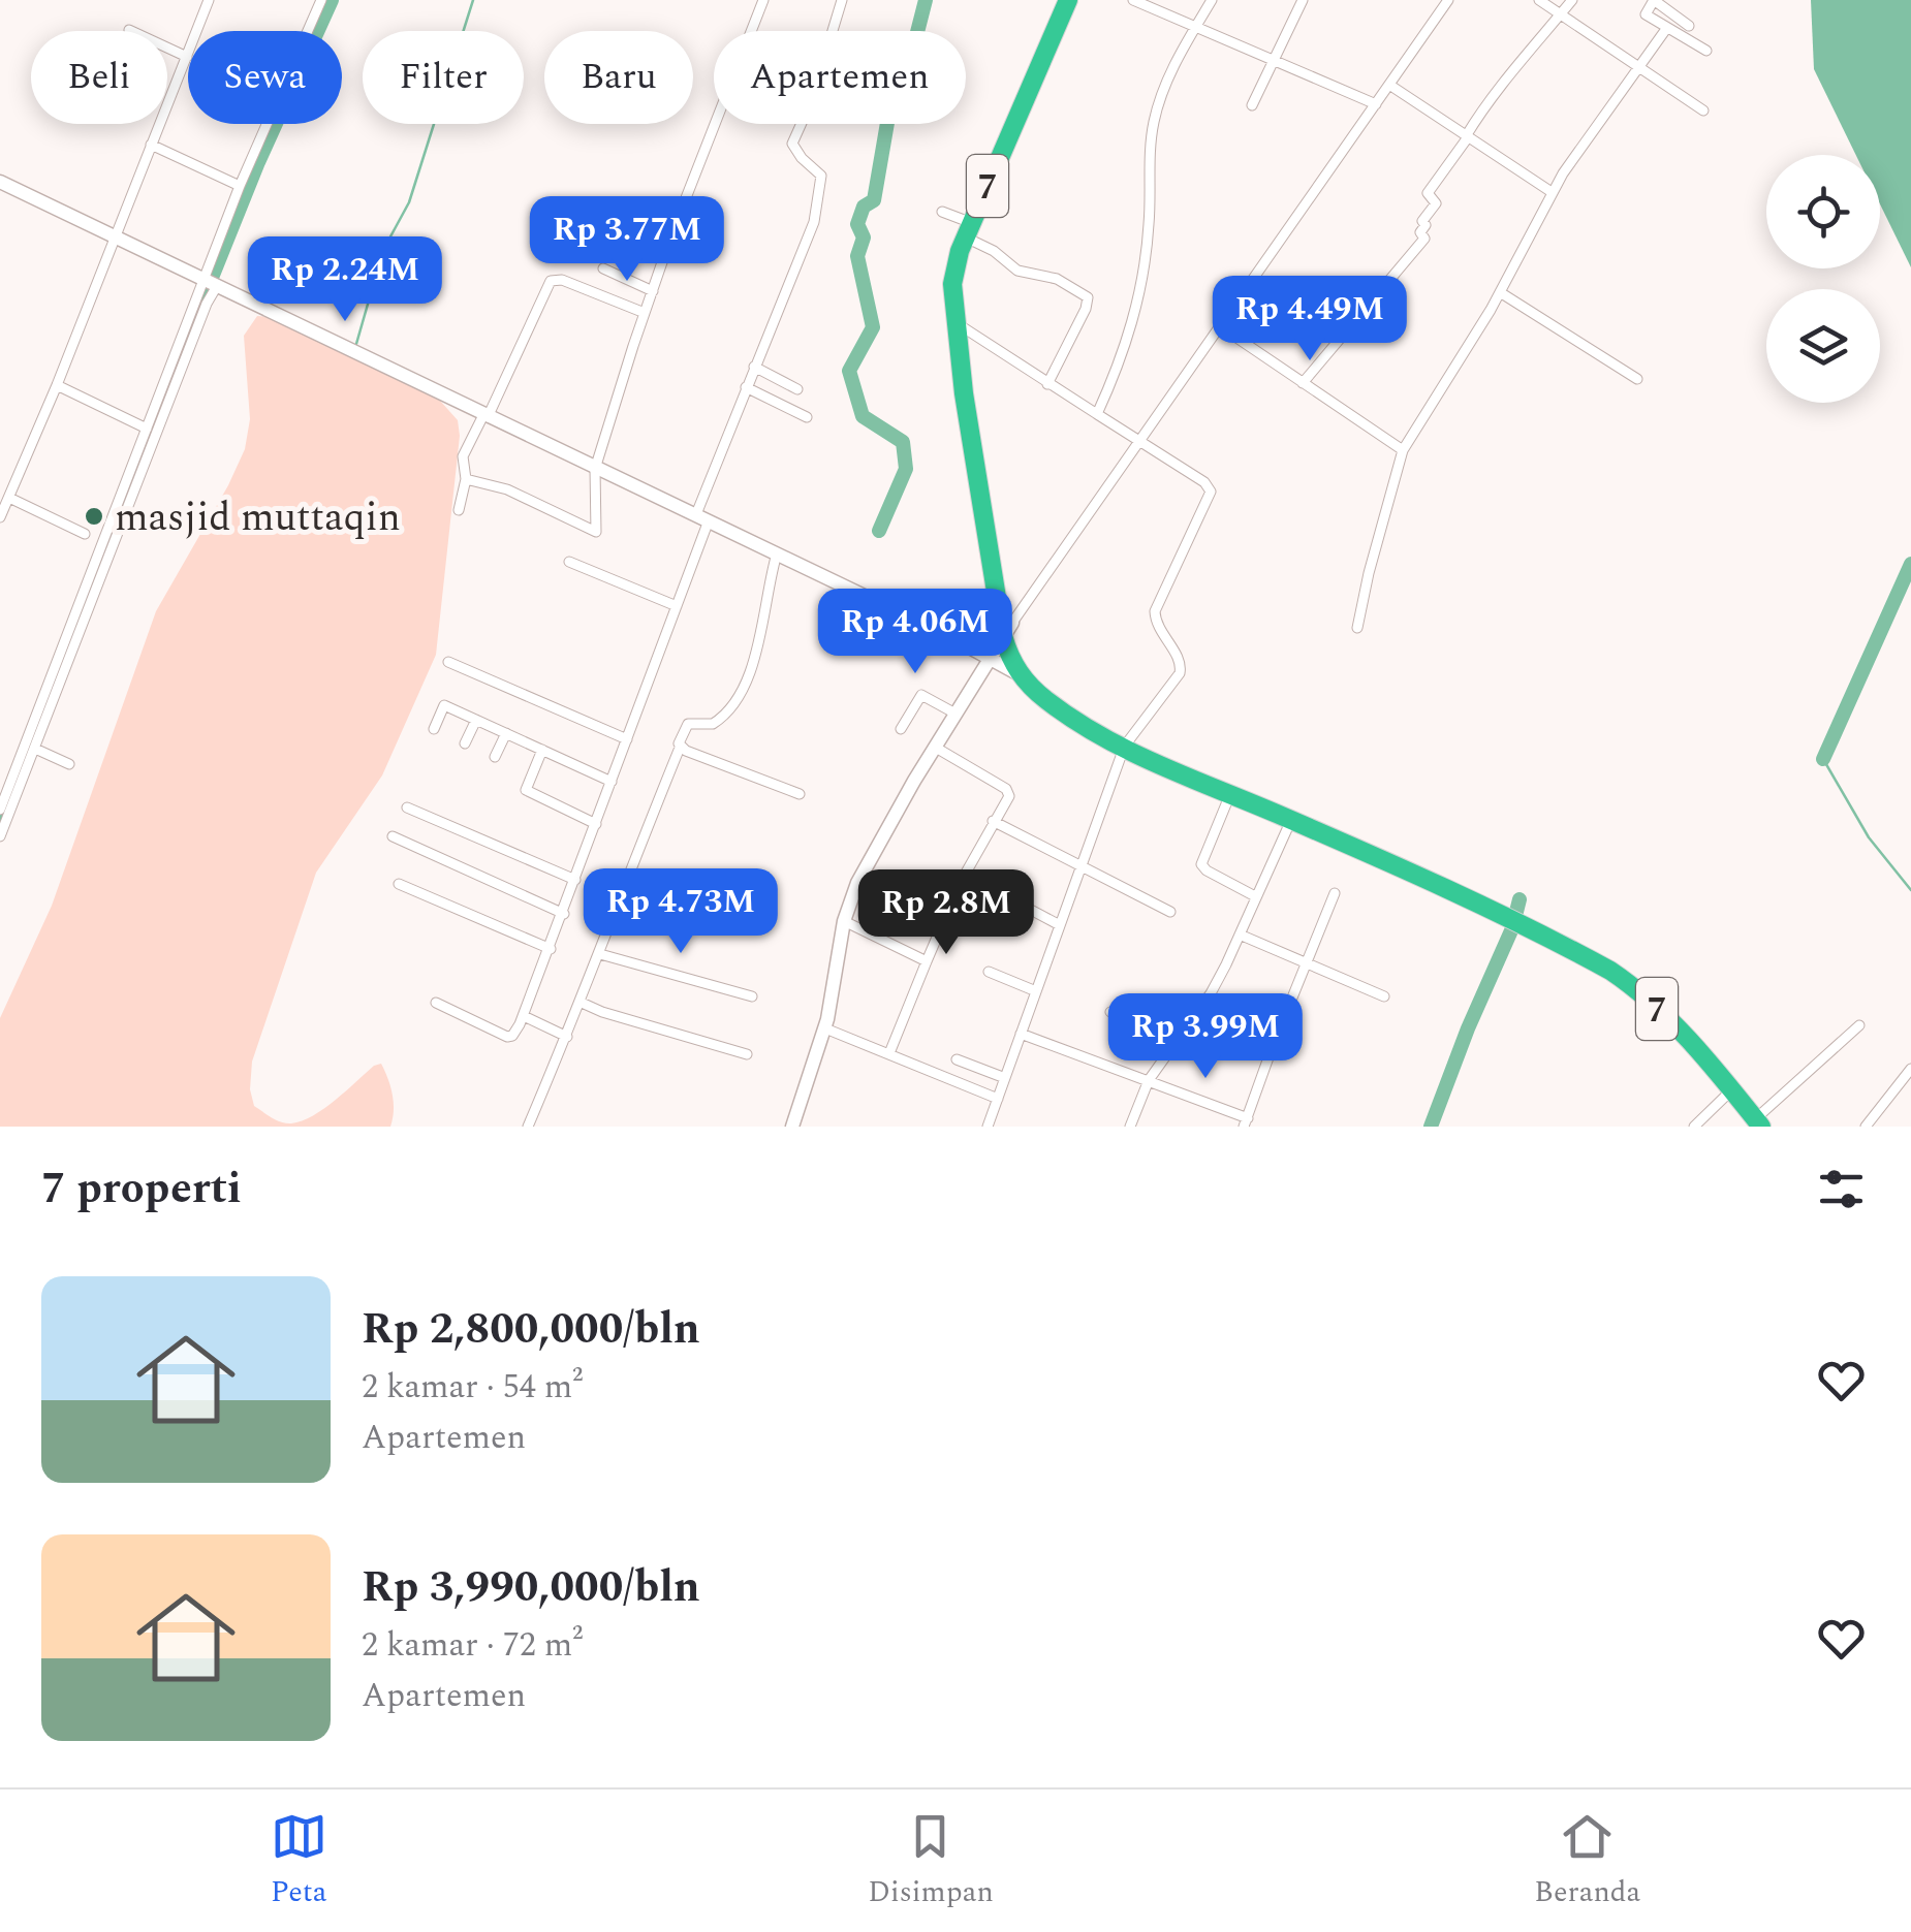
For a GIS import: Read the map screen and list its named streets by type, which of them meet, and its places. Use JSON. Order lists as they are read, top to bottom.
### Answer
{
  "streets": {
    "highway": ["7"]
  },
  "places": ["masjid muttaqin"],
  "page": {
    "chip": [
      "Beli",
      "Sewa",
      "Filter",
      "Baru",
      "Apartemen"
    ],
    "price": [
      "Rp 3.77M",
      "Rp 2.24M",
      "Rp 4.49M",
      "Rp 4.06M",
      "Rp 4.73M",
      "Rp 2.8M",
      "Rp 3.99M"
    ],
    "heading": "7 properti",
    "list": [
      {
        "name": "Rp 2,800,000/bln",
        "note": "2 kamar · 54 m² · Apartemen"
      },
      {
        "name": "Rp 3,990,000/bln",
        "note": "2 kamar · 72 m² · Apartemen"
      }
    ],
    "tabs": ["Peta", "Disimpan", "Beranda"]
  }
}
